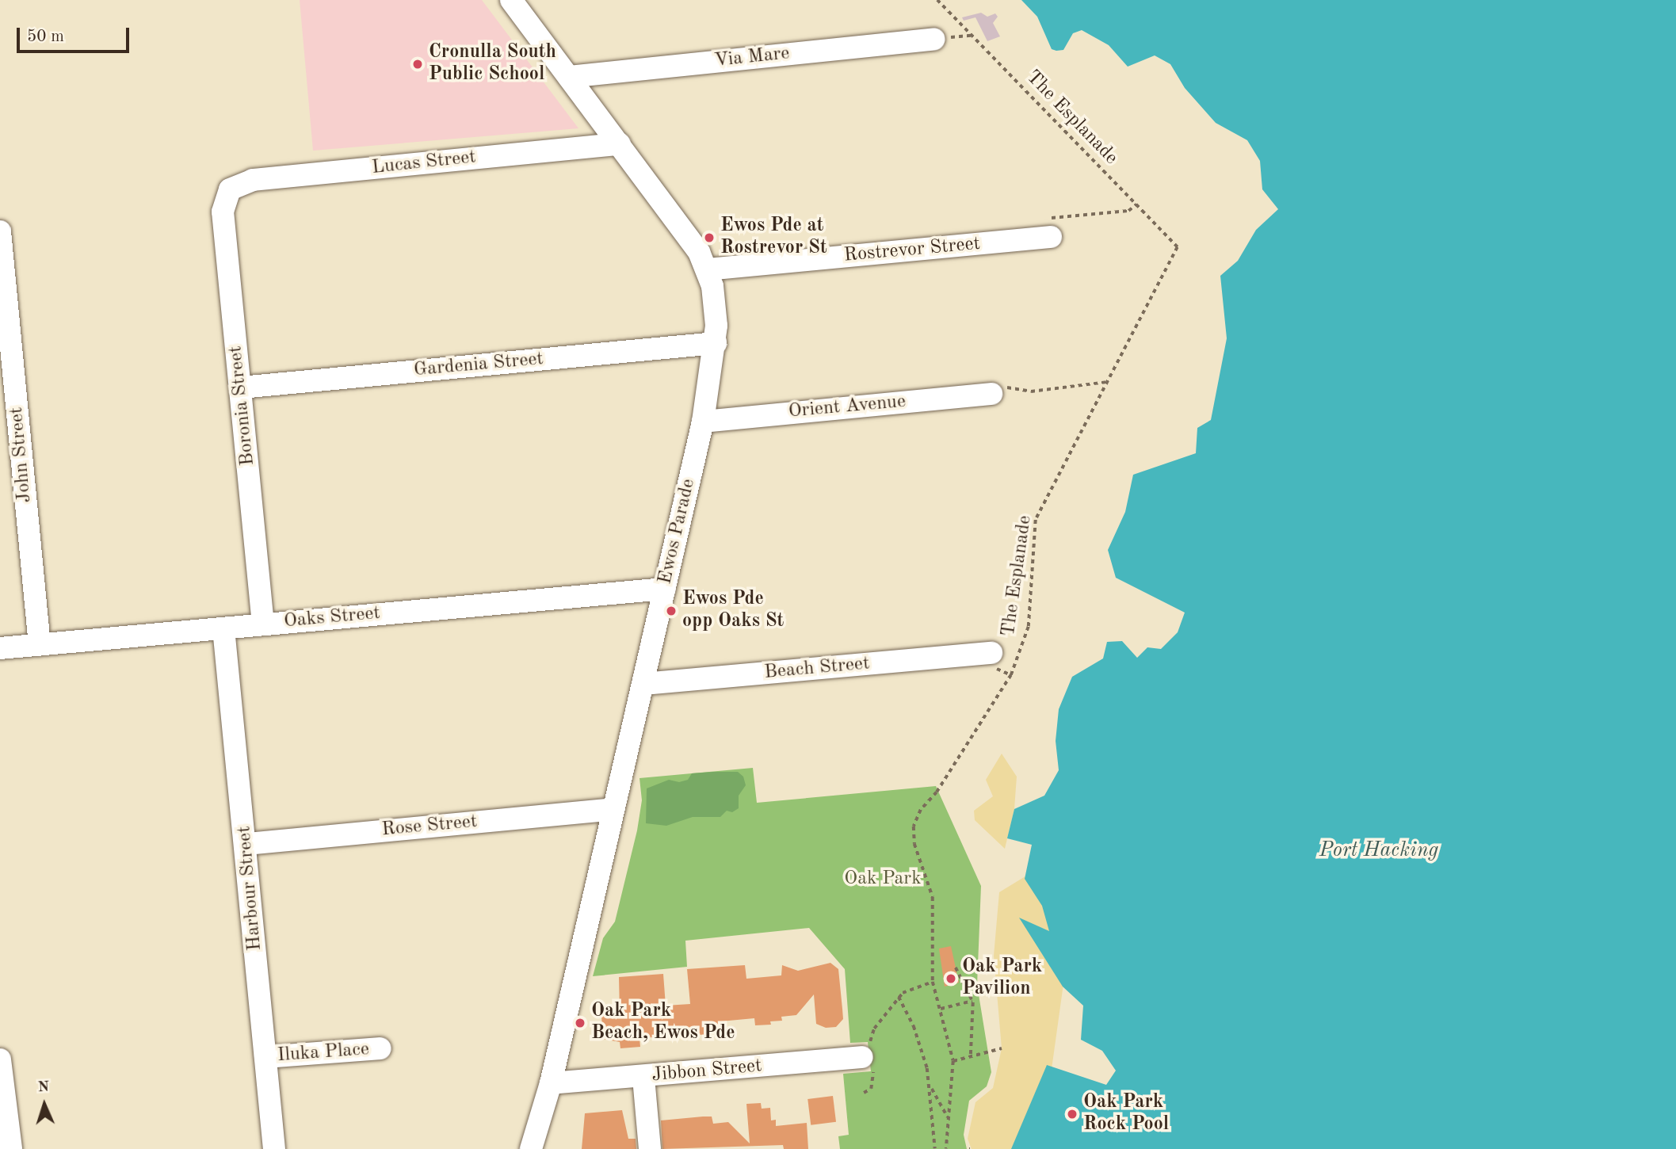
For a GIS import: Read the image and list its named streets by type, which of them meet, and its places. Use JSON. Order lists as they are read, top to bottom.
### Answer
{
  "streets": {
    "street": [
      "Via Mare",
      "Lucas Street",
      "Rostrevor Street",
      "Gardenia Street",
      "Boronia Street",
      "Orient Avenue",
      "John Street",
      "Ewos Parade",
      "Oaks Street",
      "Beach Street",
      "Rose Street",
      "Harbour Street",
      "Iluka Place",
      "Jibbon Street"
    ],
    "path": ["The Esplanade"]
  },
  "crossings": [
    ["Via Mare", "Ewos Parade"],
    ["Lucas Street", "Boronia Street"],
    ["Lucas Street", "Ewos Parade"],
    ["Rostrevor Street", "Ewos Parade"],
    ["Gardenia Street", "Boronia Street"],
    ["Gardenia Street", "Ewos Parade"],
    ["Boronia Street", "Oaks Street"],
    ["Orient Avenue", "Ewos Parade"],
    ["John Street", "Oaks Street"],
    ["Ewos Parade", "Oaks Street"],
    ["Ewos Parade", "Beach Street"],
    ["Ewos Parade", "Rose Street"],
    ["Ewos Parade", "Jibbon Street"],
    ["Oaks Street", "Harbour Street"],
    ["Rose Street", "Harbour Street"],
    ["Harbour Street", "Iluka Place"]
  ],
  "water": ["Port Hacking"],
  "parks": ["Oak Park"],
  "places": [
    "Cronulla South Public School",
    "Ewos Pde at Rostrevor St",
    "Ewos Pde opp Oaks St",
    "Oak Park Pavilion",
    "Oak Park Beach, Ewos Pde",
    "Oak Park Rock Pool"
  ],
  "scale_bar": "50 m",
  "north": "top"
}
